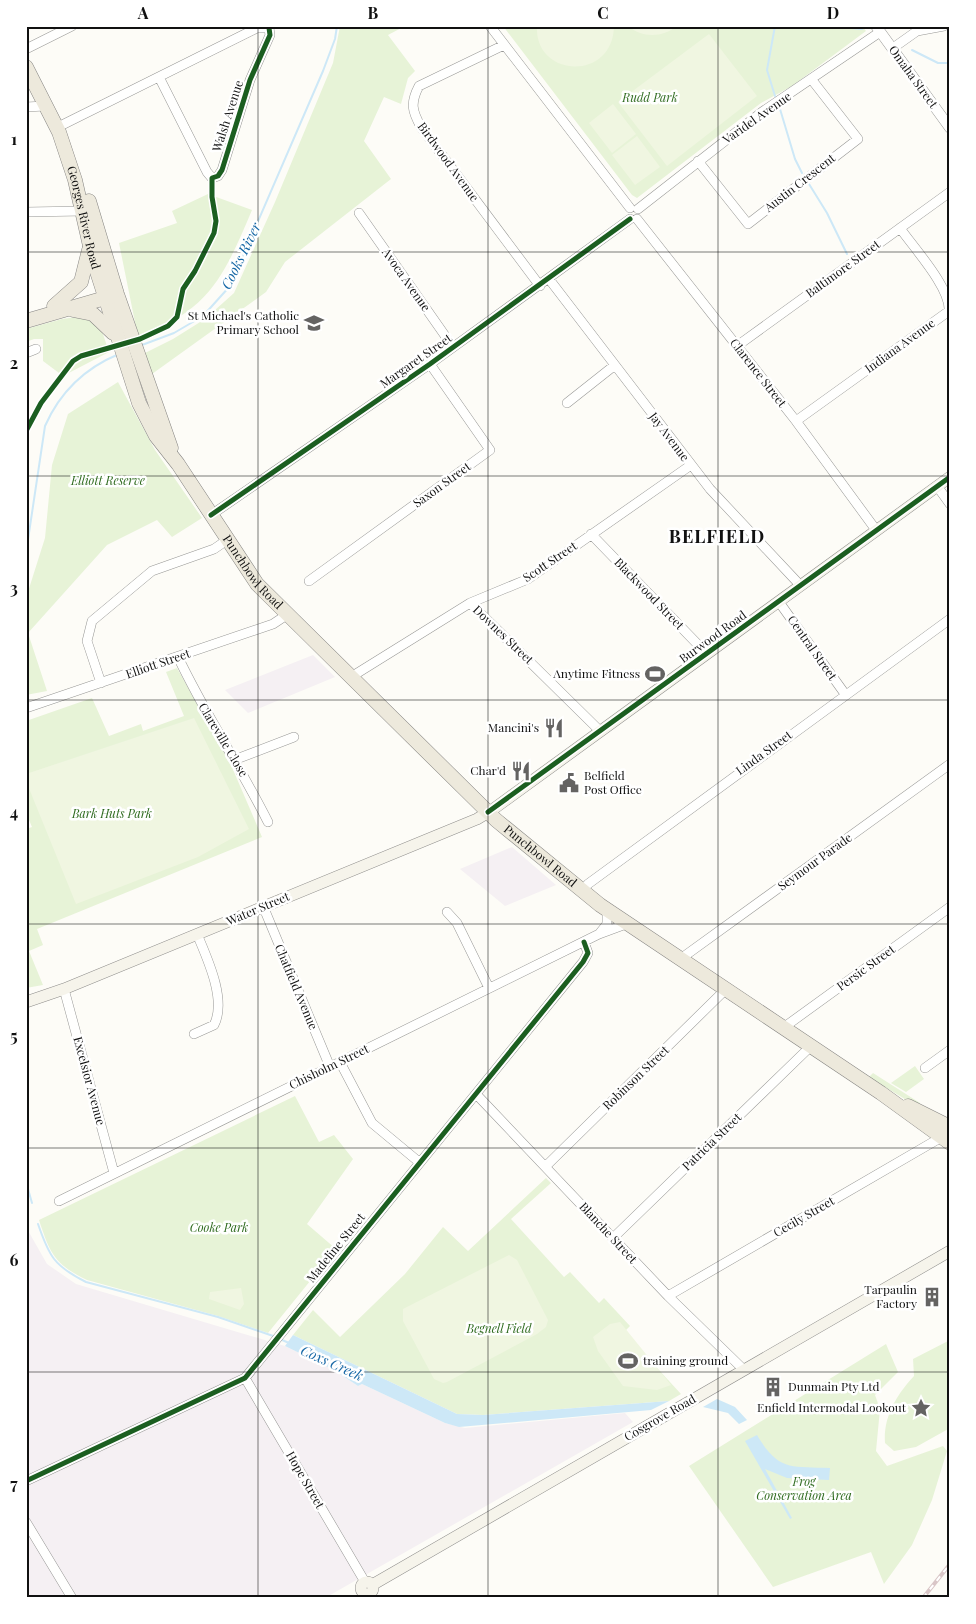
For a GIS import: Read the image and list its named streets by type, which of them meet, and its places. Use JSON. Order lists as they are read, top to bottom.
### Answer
{
  "streets": {
    "main road": [
      "Georges River Road",
      "Punchbowl Road",
      "Burwood Road",
      "Water Street",
      "Cosgrove Road"
    ],
    "street": [
      "Omaha Street",
      "Walsh Avenue",
      "Varidel Avenue",
      "Birdwood Avenue",
      "Austin Crescent",
      "Baltimore Street",
      "Avoca Avenue",
      "Indiana Avenue",
      "Margaret Street",
      "Clarence Street",
      "Jay Avenue",
      "Saxon Street",
      "Scott Street",
      "Blackwood Street",
      "Downes Street",
      "Central Street",
      "Elliott Street",
      "Clareville Close",
      "Linda Street",
      "Seymour Parade",
      "Persic Street",
      "Chatfield Avenue",
      "Chisholm Street",
      "Robinson Street",
      "Excelsior Avenue",
      "Patricia Street",
      "Cecily Street",
      "Blanche Street",
      "Madeline Street",
      "Hope Street"
    ]
  },
  "crossings": [
    ["Omaha Street", "Varidel Avenue"],
    ["Walsh Avenue", "Georges River Road"],
    ["Varidel Avenue", "Austin Crescent"],
    ["Birdwood Avenue", "Margaret Street"],
    ["Georges River Road", "Punchbowl Road"],
    ["Baltimore Street", "Indiana Avenue"],
    ["Baltimore Street", "Clarence Street"],
    ["Avoca Avenue", "Margaret Street"],
    ["Indiana Avenue", "Clarence Street"],
    ["Margaret Street", "Clarence Street"],
    ["Margaret Street", "Jay Avenue"],
    ["Margaret Street", "Saxon Street"],
    ["Margaret Street", "Punchbowl Road"],
    ["Clarence Street", "Burwood Road"],
    ["Jay Avenue", "Scott Street"],
    ["Jay Avenue", "Burwood Road"],
    ["Scott Street", "Punchbowl Road"],
    ["Scott Street", "Blackwood Street"],
    ["Scott Street", "Downes Street"],
    ["Punchbowl Road", "Burwood Road"],
    ["Punchbowl Road", "Elliott Street"],
    ["Punchbowl Road", "Linda Street"],
    ["Punchbowl Road", "Seymour Parade"],
    ["Punchbowl Road", "Water Street"],
    ["Punchbowl Road", "Persic Street"],
    ["Punchbowl Road", "Chisholm Street"],
    ["Punchbowl Road", "Robinson Street"],
    ["Punchbowl Road", "Patricia Street"],
    ["Punchbowl Road", "Cecily Street"],
    ["Blackwood Street", "Burwood Road"],
    ["Downes Street", "Burwood Road"],
    ["Burwood Road", "Central Street"],
    ["Burwood Road", "Water Street"],
    ["Central Street", "Linda Street"],
    ["Elliott Street", "Clareville Close"],
    ["Water Street", "Chatfield Avenue"],
    ["Water Street", "Excelsior Avenue"],
    ["Chatfield Avenue", "Chisholm Street"],
    ["Chisholm Street", "Excelsior Avenue"],
    ["Chisholm Street", "Madeline Street"],
    ["Robinson Street", "Blanche Street"],
    ["Patricia Street", "Blanche Street"],
    ["Cecily Street", "Blanche Street"],
    ["Blanche Street", "Madeline Street"],
    ["Blanche Street", "Cosgrove Road"],
    ["Madeline Street", "Hope Street"],
    ["Cosgrove Road", "Hope Street"]
  ],
  "districts": ["BELFIELD"],
  "water": ["Cooks River", "Coxs Creek"],
  "parks": [
    "Rudd Park",
    "Elliott Reserve",
    "Bark Huts Park",
    "Cooke Park",
    "Begnell Field",
    "Frog Conservation Area"
  ],
  "places": {
    "school or university": ["St Michael's Catholic Primary School"],
    "sports": ["Anytime Fitness", "training ground"],
    "restaurant": ["Mancini's", "Char'd"],
    "public building": ["Belfield Post Office"],
    "building": ["Tarpaulin Factory", "Dunmain Pty Ltd"],
    "place": ["Enfield Intermodal Lookout"]
  },
  "grid": {
    "columns": [
      "A",
      "B",
      "C",
      "D"
    ],
    "rows": [
      "1",
      "2",
      "3",
      "4",
      "5",
      "6",
      "7"
    ]
  }
}
